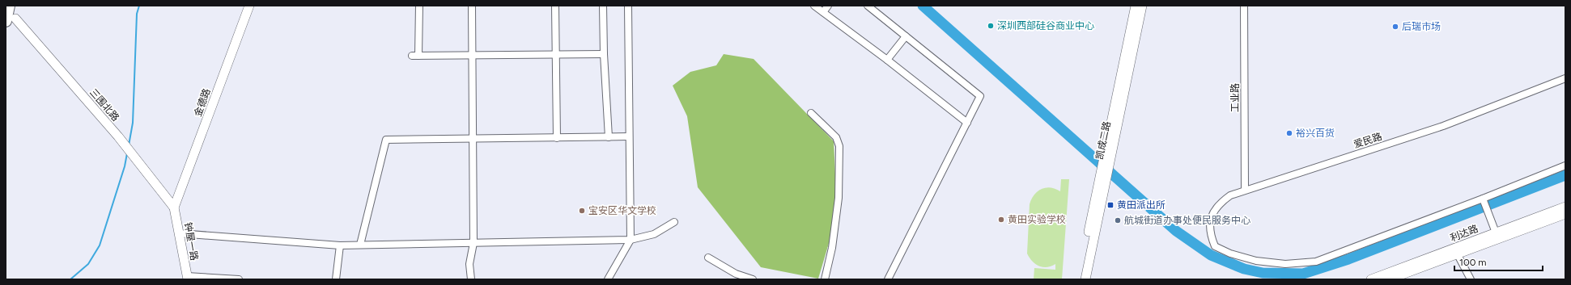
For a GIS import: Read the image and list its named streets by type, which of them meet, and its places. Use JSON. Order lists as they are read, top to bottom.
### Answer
{
  "streets": {
    "street": [
      "工业路",
      "金德路",
      "三围北路",
      "凯成二路",
      "爱民路",
      "利达路",
      "钟屋一路"
    ]
  },
  "crossings": [
    ["工业路", "爱民路"],
    ["金德路", "三围北路"],
    ["金德路", "钟屋一路"],
    ["三围北路", "钟屋一路"]
  ],
  "places": {
    "other": [
      "深圳西部硅谷商业中心",
      "后瑞市场",
      "裕兴百货",
      "宝安区华文学校",
      "黄田实验学校",
      "航城街道办事处便民服务中心"
    ],
    "transit": ["黄田派出所"]
  },
  "scale_bar": "100 m"
}
